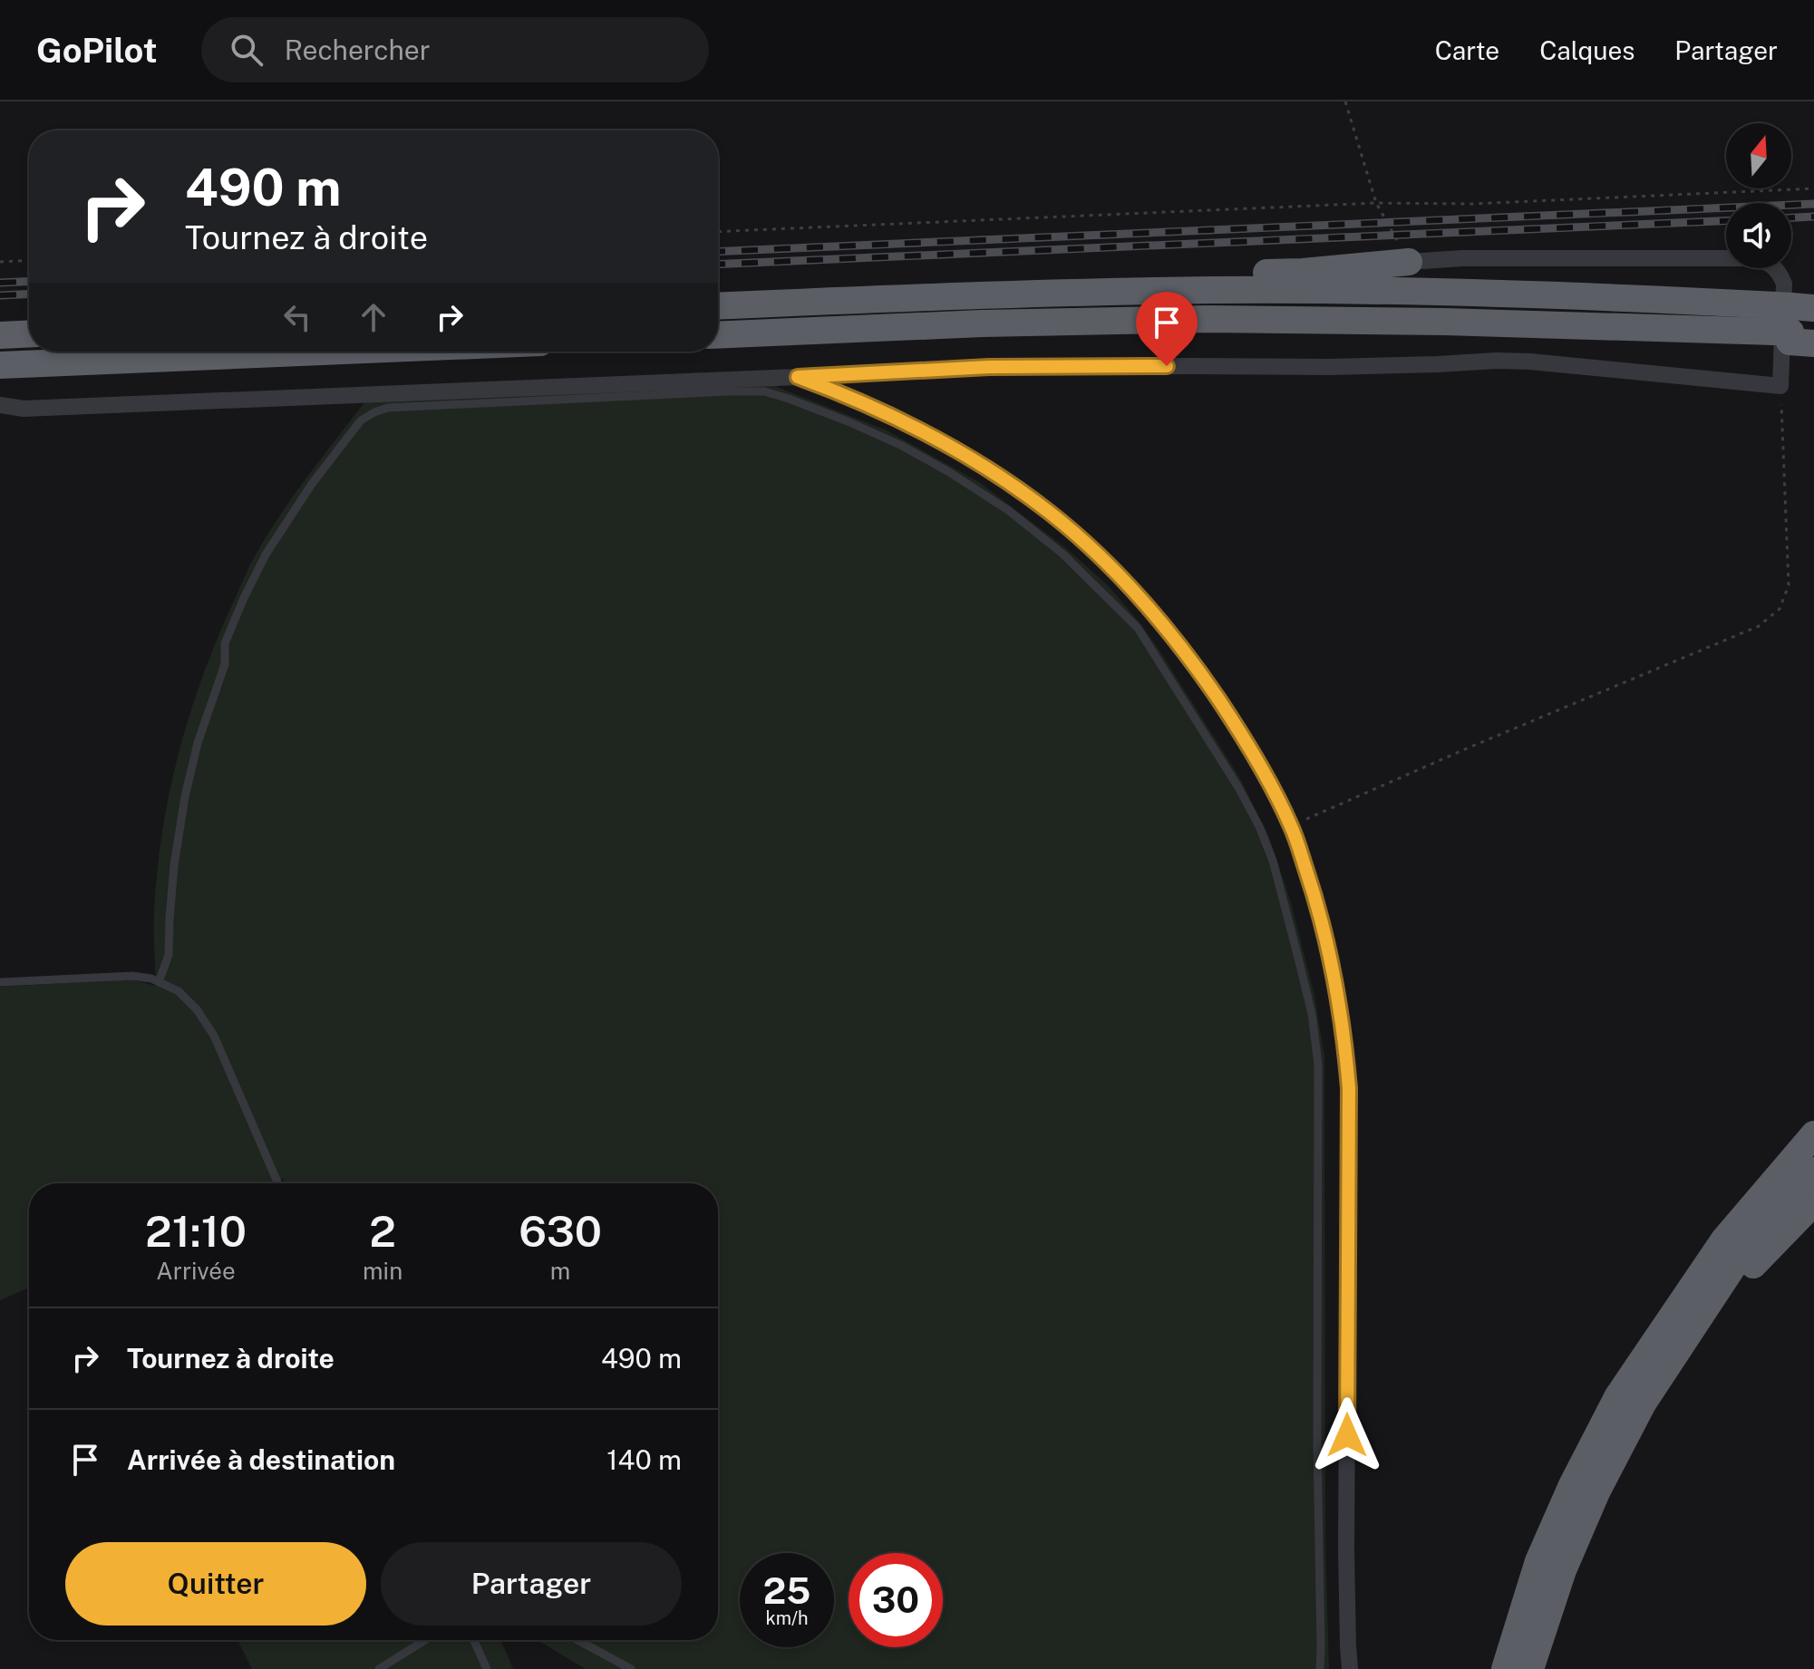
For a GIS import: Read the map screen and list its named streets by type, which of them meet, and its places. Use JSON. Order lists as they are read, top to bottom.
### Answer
{
  "north": "top",
  "page": {
    "header": "GoPilot",
    "search": "Rechercher",
    "nav": ["Carte", "Calques", "Partager"],
    "turn": ["490 m", "Tournez à droite"],
    "eta": [
      "21:10",
      "Arrivée",
      "2",
      "min",
      "630",
      "m"
    ],
    "list": [
      {
        "name": "Tournez à droite",
        "value": "490 m"
      },
      {
        "name": "Arrivée à destination",
        "value": "140 m"
      }
    ],
    "buttons": ["Quitter", "Partager"],
    "speed": "25 km/h",
    "limit": "30"
  }
}
